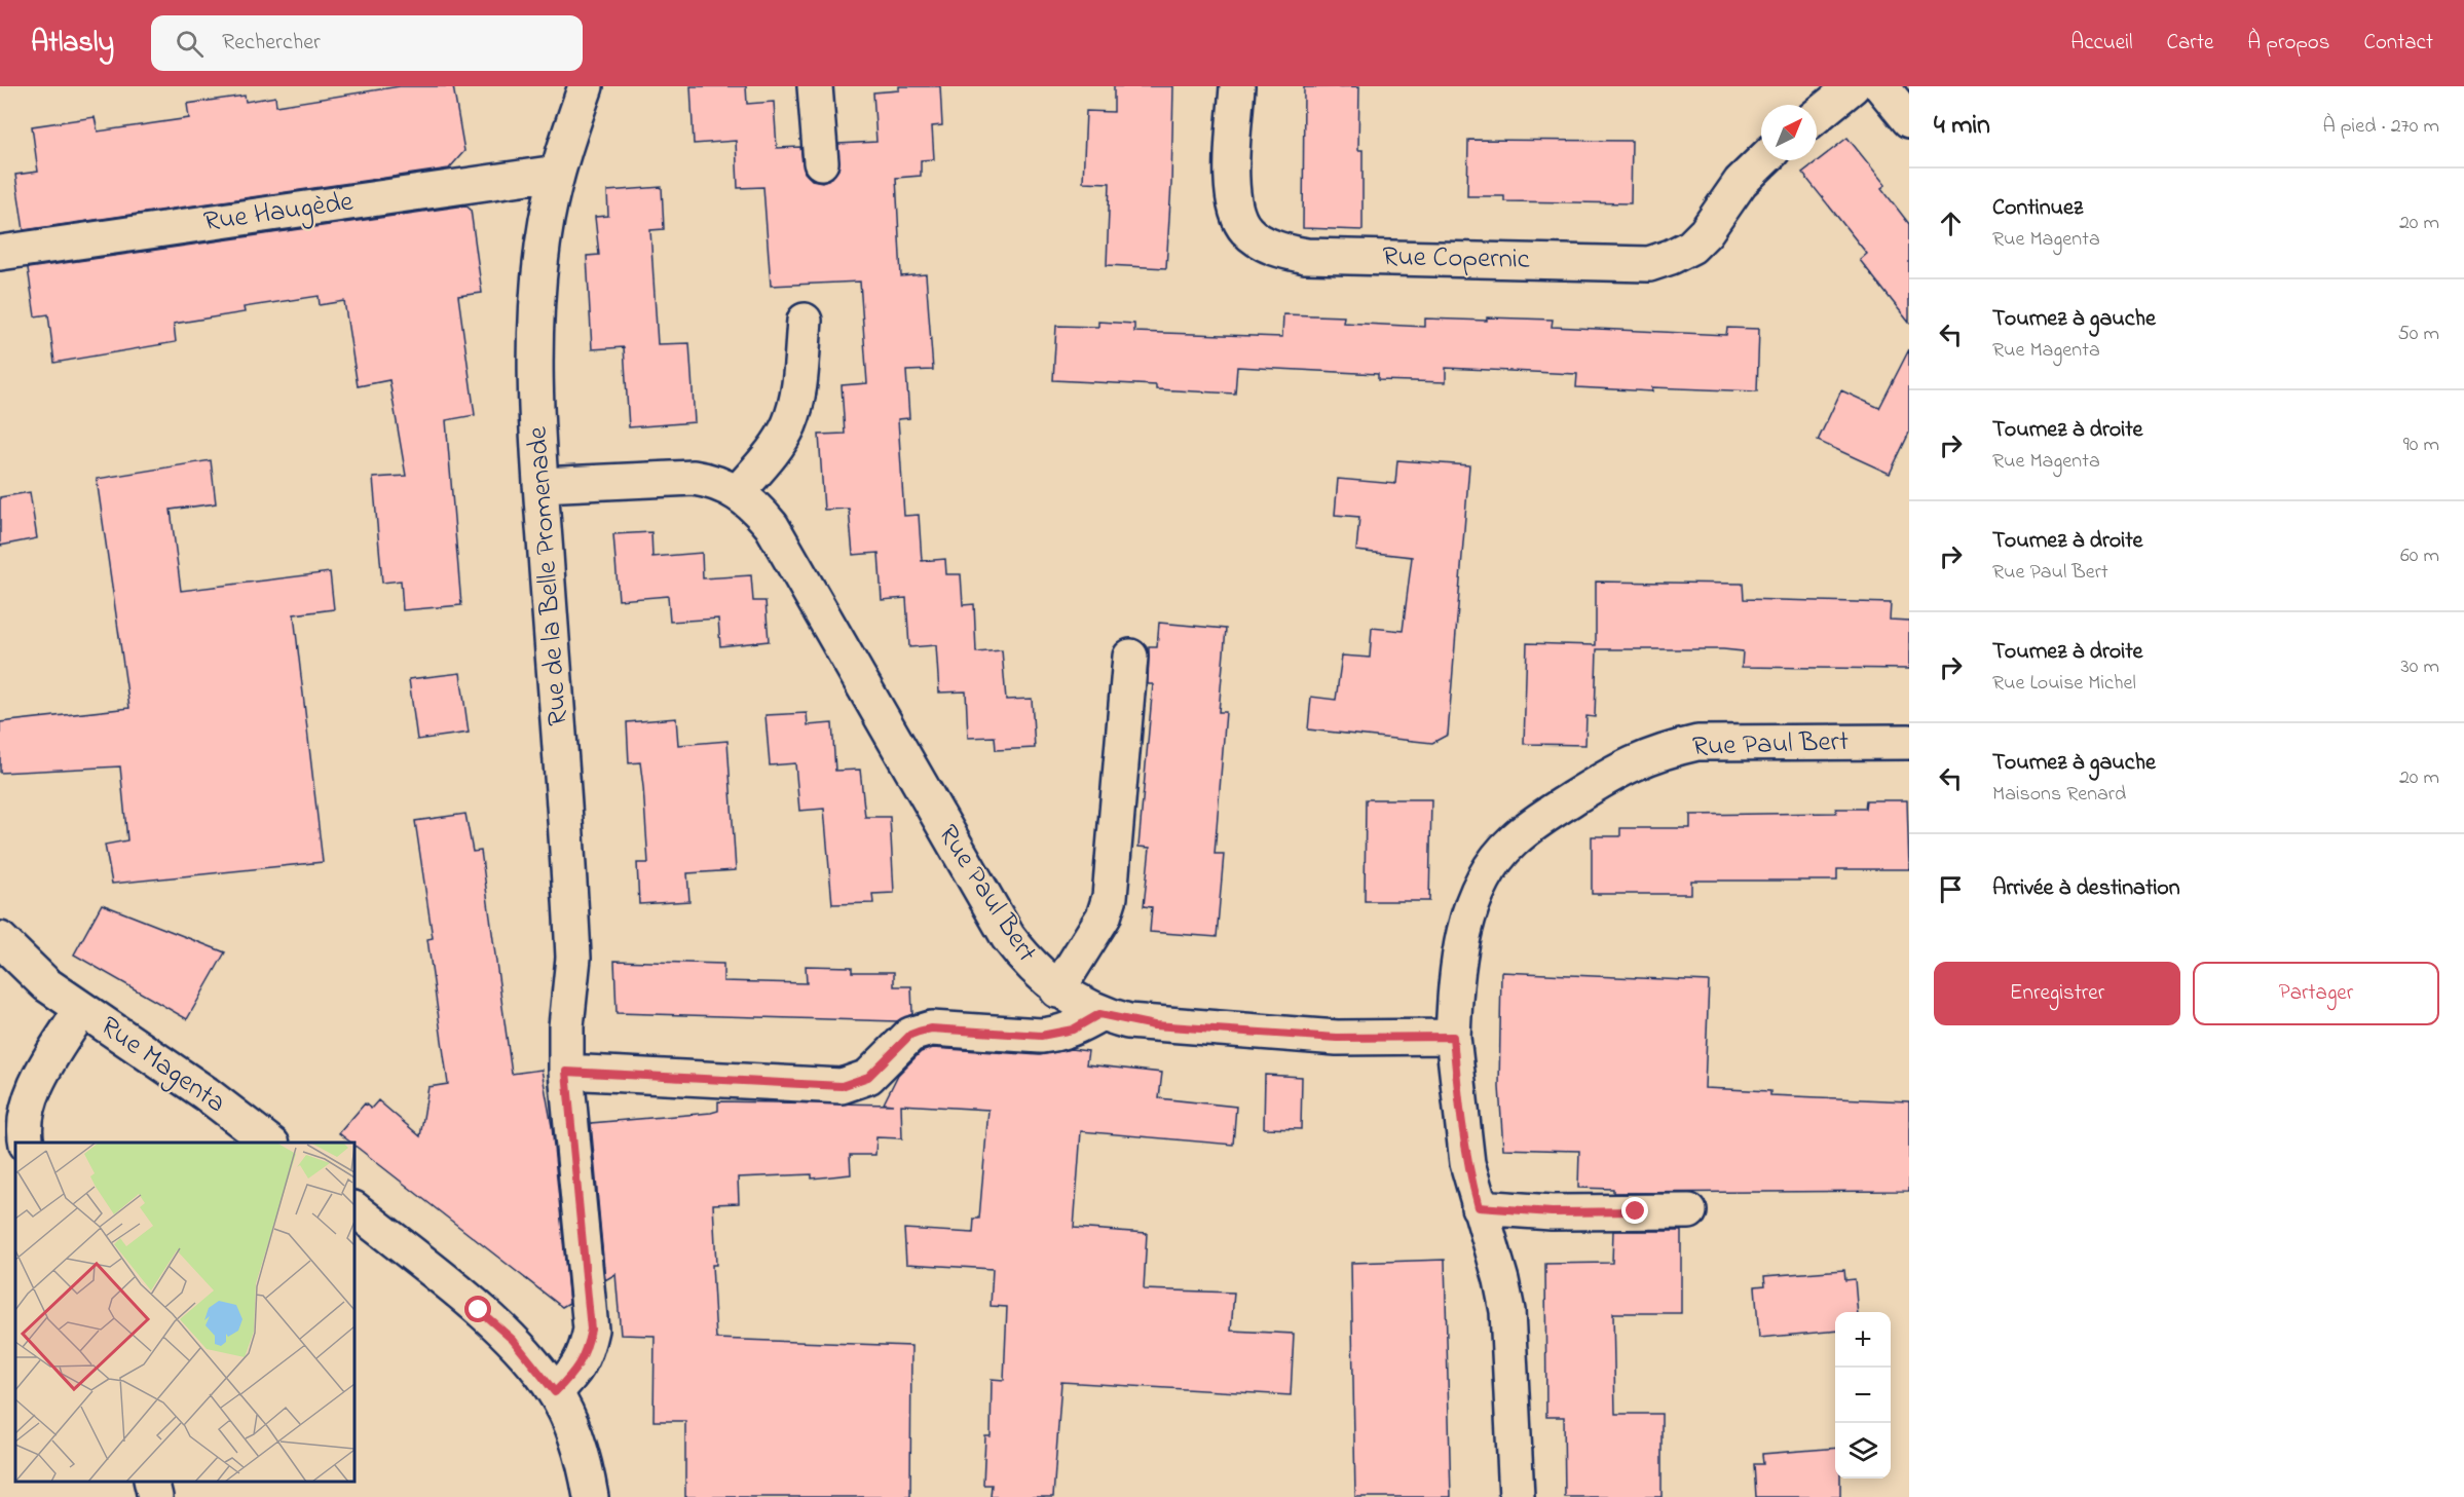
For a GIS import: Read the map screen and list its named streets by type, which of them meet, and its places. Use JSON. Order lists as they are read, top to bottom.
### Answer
{
  "streets": {
    "street": [
      "Rue Haugède",
      "Rue Copernic",
      "Rue de la Belle Promenade",
      "Rue Paul Bert",
      "Rue Magenta"
    ]
  },
  "crossings": [
    ["Rue Haugède", "Rue de la Belle Promenade"],
    ["Rue de la Belle Promenade", "Rue Paul Bert"]
  ],
  "north": "top right",
  "page": {
    "header": "Atlasly",
    "search": "Rechercher",
    "nav": [
      "Accueil",
      "Carte",
      "À propos",
      "Contact"
    ],
    "heading": ["4 min", "À pied · 270 m"],
    "list": [
      ["Continuez", "Rue Magenta", "20 m"],
      ["Tournez à gauche", "Rue Magenta", "50 m"],
      ["Tournez à droite", "Rue Magenta", "90 m"],
      ["Tournez à droite", "Rue Paul Bert", "60 m"],
      ["Tournez à droite", "Rue Louise Michel", "30 m"],
      ["Tournez à gauche", "Maisons Renard", "20 m"],
      "Arrivée à destination"
    ],
    "buttons": ["Enregistrer", "Partager"],
    "map_buttons": ["+", "−"]
  }
}
